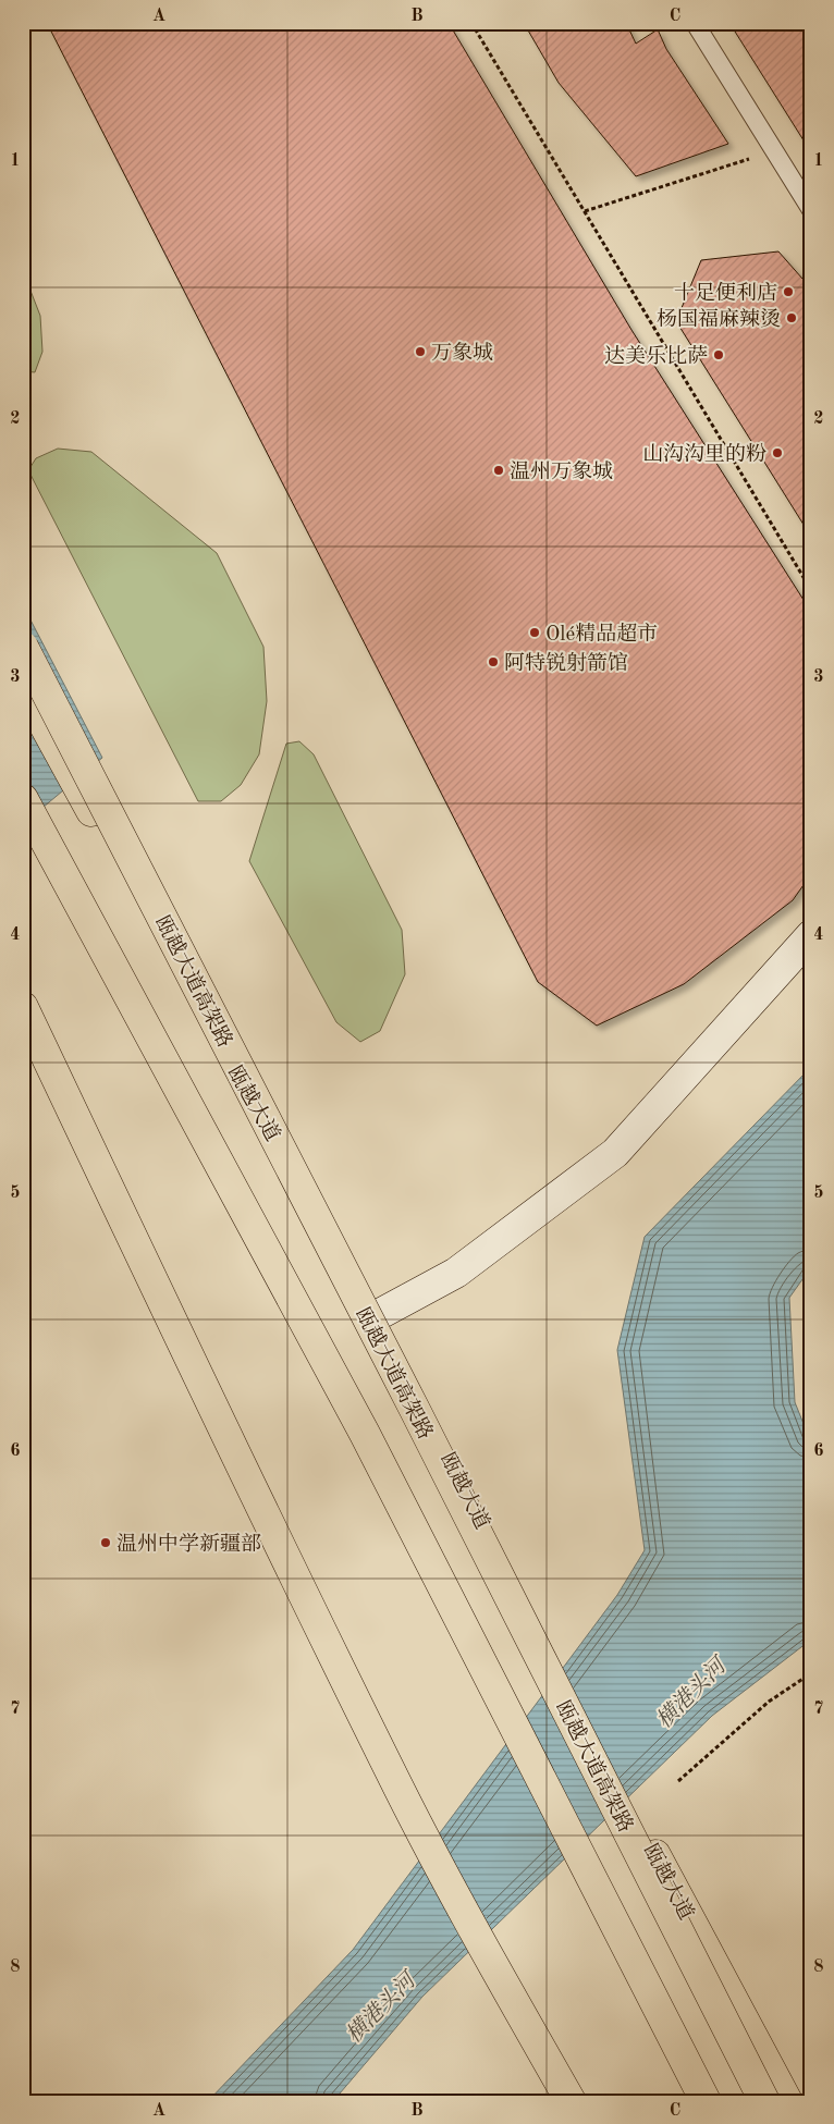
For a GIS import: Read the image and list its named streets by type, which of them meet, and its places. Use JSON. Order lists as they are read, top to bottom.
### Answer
{
  "streets": {
    "highway": ["瓯越大道高架路", "瓯越大道"]
  },
  "water": ["横港头河"],
  "places": [
    "十足便利店",
    "杨国福麻辣烫",
    "万象城",
    "达美乐比萨",
    "山沟沟里的粉",
    "温州万象城",
    "Olé精品超市",
    "阿特锐射箭馆",
    "温州中学新疆部"
  ],
  "grid": {
    "columns": ["A", "B", "C"],
    "rows": [
      "1",
      "2",
      "3",
      "4",
      "5",
      "6",
      "7",
      "8"
    ]
  }
}
